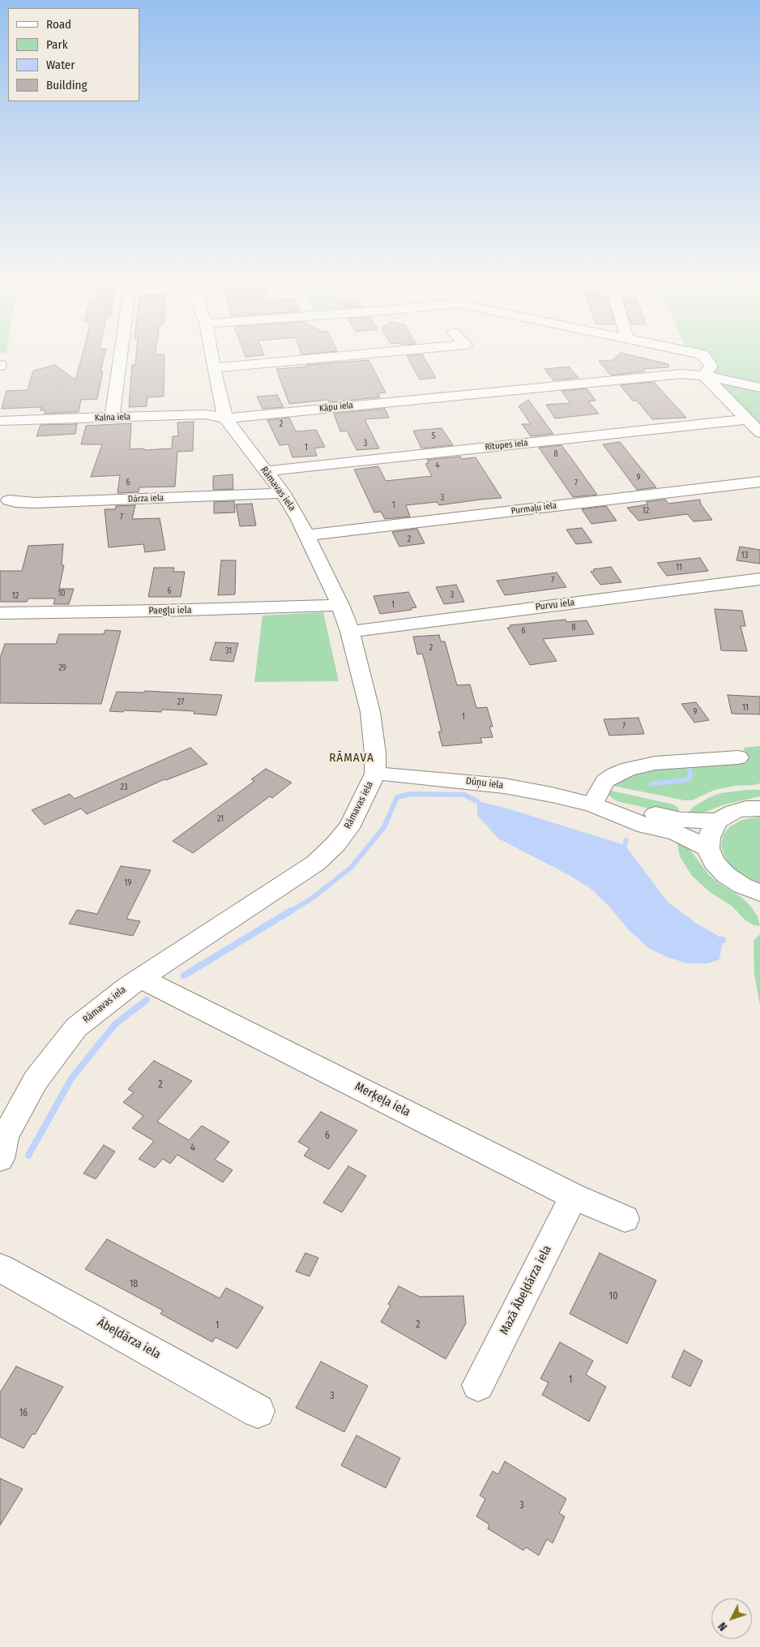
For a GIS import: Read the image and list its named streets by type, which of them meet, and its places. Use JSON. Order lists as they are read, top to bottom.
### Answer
{
  "streets": {
    "street": [
      "Kāpu iela",
      "Kalna iela",
      "Rītupes iela",
      "Rāmavas iela",
      "Dārza iela",
      "Purmaļu iela",
      "Purvu iela",
      "Paegļu iela",
      "Dūņu iela",
      "Merķeļa iela",
      "Mazā Ābeļdārza iela",
      "Ābeļdārza iela"
    ]
  },
  "crossings": [
    ["Kāpu iela", "Kalna iela"],
    ["Kāpu iela", "Rāmavas iela"],
    ["Kalna iela", "Rāmavas iela"],
    ["Rītupes iela", "Rāmavas iela"],
    ["Rāmavas iela", "Dārza iela"],
    ["Rāmavas iela", "Purmaļu iela"],
    ["Rāmavas iela", "Purvu iela"],
    ["Rāmavas iela", "Paegļu iela"],
    ["Rāmavas iela", "Dūņu iela"],
    ["Rāmavas iela", "Merķeļa iela"],
    ["Merķeļa iela", "Mazā Ābeļdārza iela"]
  ],
  "districts": ["RĀMAVA"],
  "house_numbers": [
    "2",
    "5",
    "3",
    "1",
    "8",
    "4",
    "9",
    "6",
    "7",
    "3",
    "1",
    "12",
    "7",
    "2",
    "13",
    "11",
    "7",
    "6",
    "10",
    "3",
    "12",
    "1",
    "8",
    "6",
    "2",
    "31",
    "29",
    "27",
    "11",
    "9",
    "1",
    "7",
    "23",
    "21",
    "19",
    "2",
    "6",
    "4",
    "18",
    "10",
    "2",
    "1",
    "1",
    "3",
    "16",
    "3"
  ],
  "legend": [
    "Road",
    "Park",
    "Water",
    "Building"
  ],
  "north": "bottom left"
}
